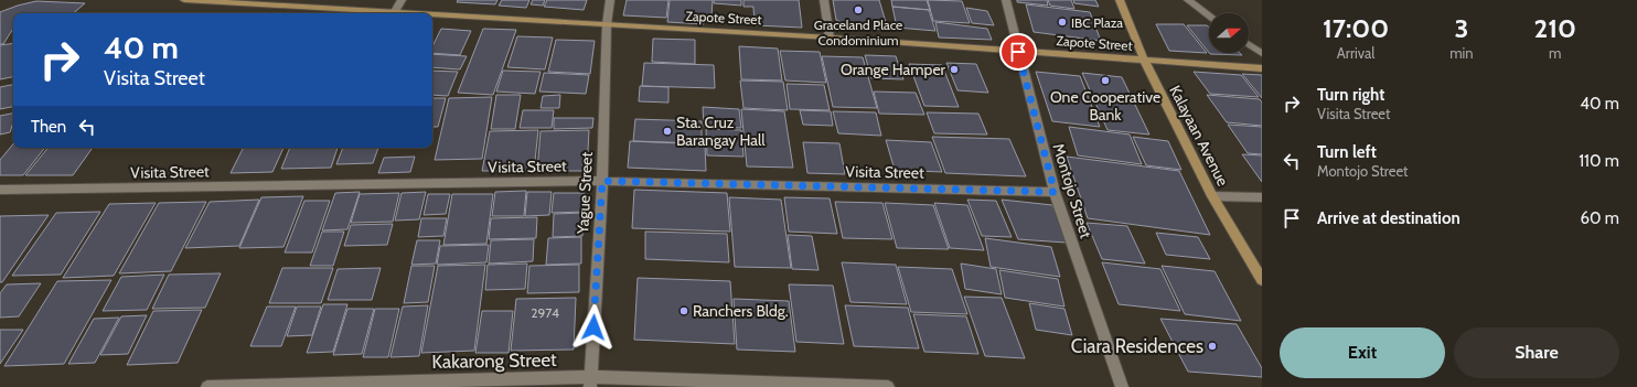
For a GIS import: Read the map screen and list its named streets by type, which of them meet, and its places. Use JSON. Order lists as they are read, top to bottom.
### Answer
{
  "streets": {
    "street": [
      "Zapote Street",
      "Kalayaan Avenue",
      "Visita Street",
      "Montojo Street",
      "Yague Street",
      "Kakarong Street"
    ]
  },
  "crossings": [
    ["Zapote Street", "Kalayaan Avenue"],
    ["Zapote Street", "Montojo Street"],
    ["Zapote Street", "Yague Street"],
    ["Visita Street", "Montojo Street"],
    ["Visita Street", "Yague Street"],
    ["Yague Street", "Kakarong Street"]
  ],
  "places": [
    "Graceland Place Condominium",
    "IBC Plaza",
    "Orange Hamper",
    "One Cooperative Bank",
    "Sta. Cruz Barangay Hall",
    "Ranchers Bldg.",
    "Ciara Residences"
  ],
  "house_numbers": ["2974"],
  "north": "right",
  "page": {
    "eta": [
      "17:00",
      "Arrival",
      "3",
      "min",
      "210",
      "m"
    ],
    "turn": ["40 m", "Visita Street"],
    "list": [
      {
        "name": "Turn right",
        "note": "Visita Street",
        "value": "40 m"
      },
      {
        "name": "Turn left",
        "note": "Montojo Street",
        "value": "110 m"
      },
      {
        "name": "Arrive at destination",
        "value": "60 m"
      }
    ],
    "then": "Then",
    "buttons": ["Exit", "Share"]
  }
}
